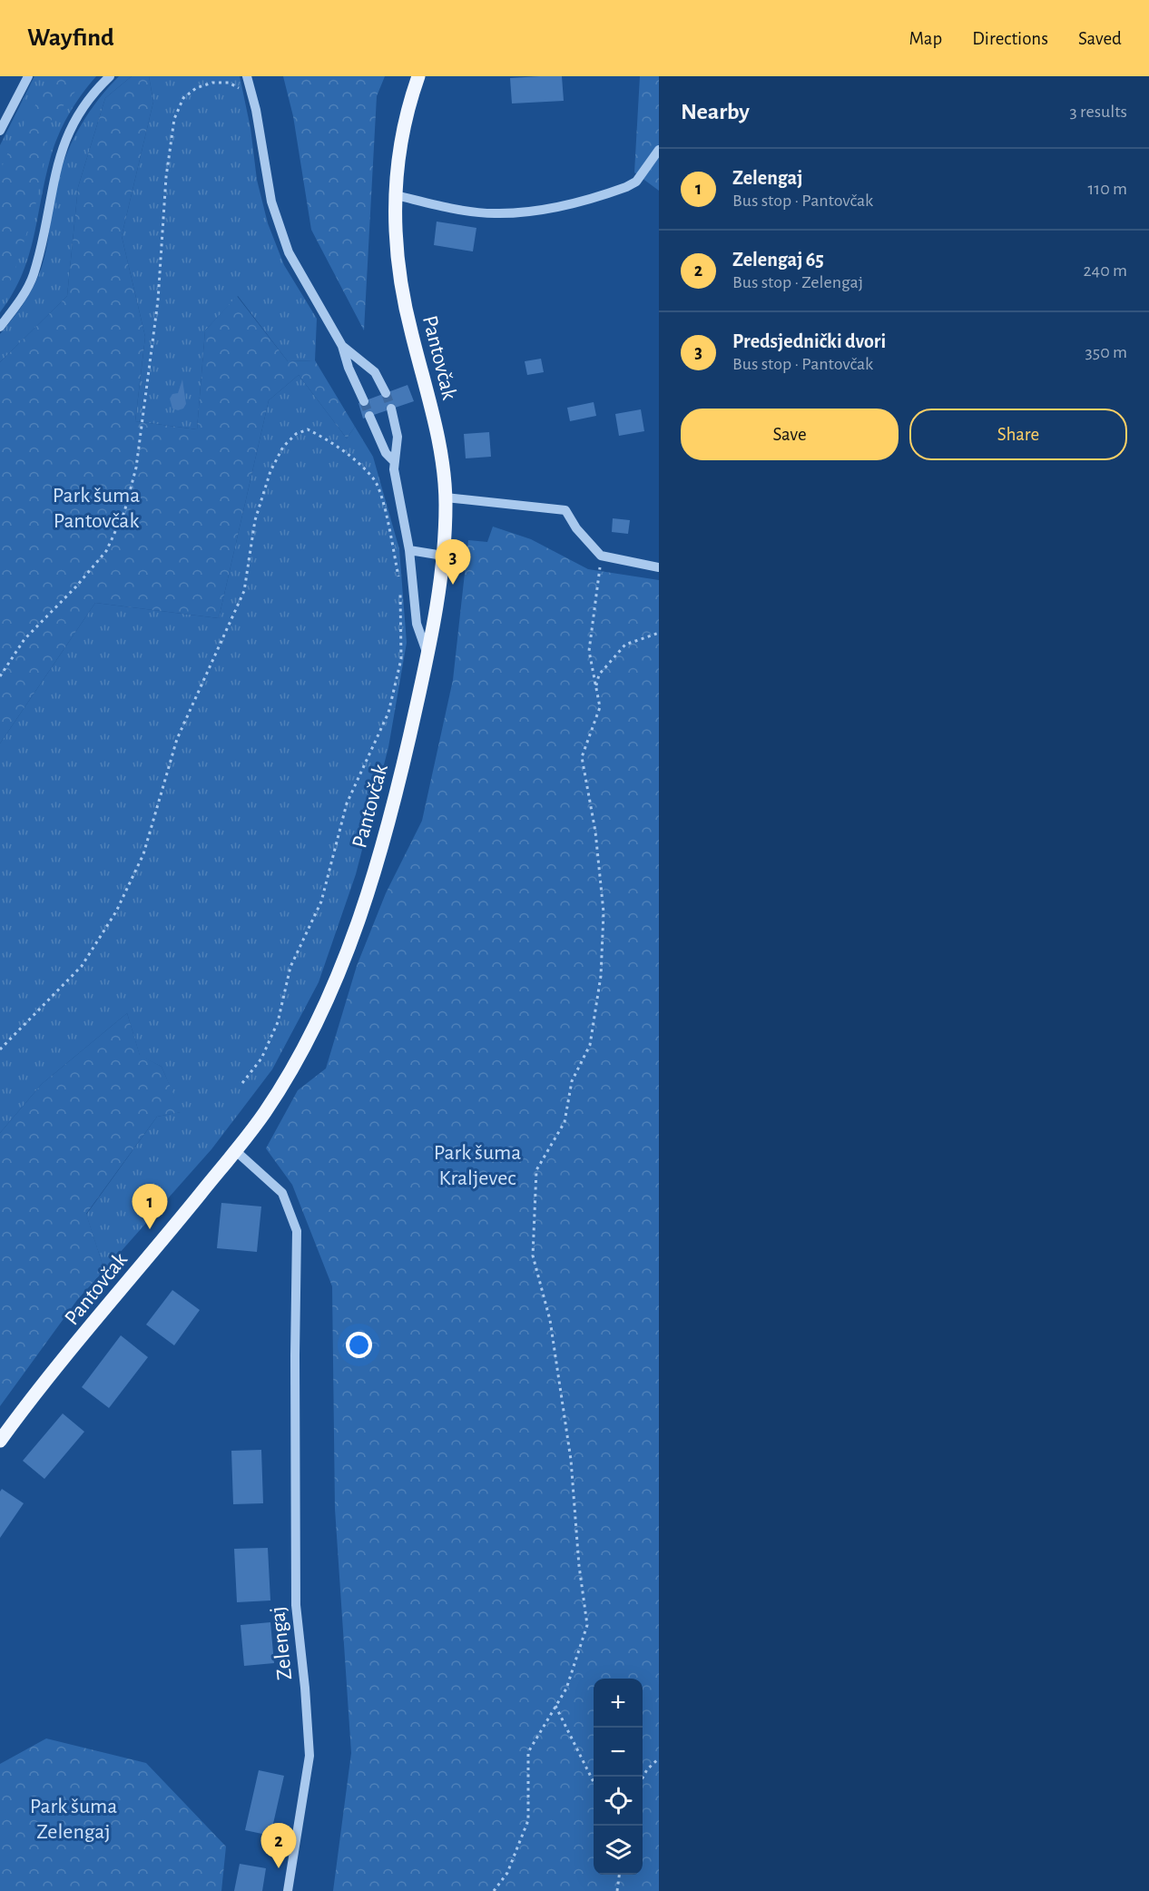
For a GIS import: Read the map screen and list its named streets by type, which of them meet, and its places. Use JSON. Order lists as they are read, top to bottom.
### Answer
{
  "streets": {
    "main road": ["Pantovčak"],
    "street": ["Zelengaj"]
  },
  "crossings": [
    ["Pantovčak", "Zelengaj"]
  ],
  "parks": ["Park šuma Pantovčak", "Park šuma Kraljevec", "Park šuma Zelengaj"],
  "page": {
    "header": "Wayfind",
    "nav": ["Map", "Directions", "Saved"],
    "heading": ["Nearby", "3 results"],
    "list": [
      {
        "mark": "1",
        "name": "Zelengaj",
        "note": "Bus stop · Pantovčak",
        "value": "110 m"
      },
      {
        "mark": "2",
        "name": "Zelengaj 65",
        "note": "Bus stop · Zelengaj",
        "value": "240 m"
      },
      {
        "mark": "3",
        "name": "Predsjednički dvori",
        "note": "Bus stop · Pantovčak",
        "value": "350 m"
      }
    ],
    "buttons": ["Save", "Share"],
    "pins": ["3", "1", "2"],
    "map_buttons": ["+", "−"]
  }
}
